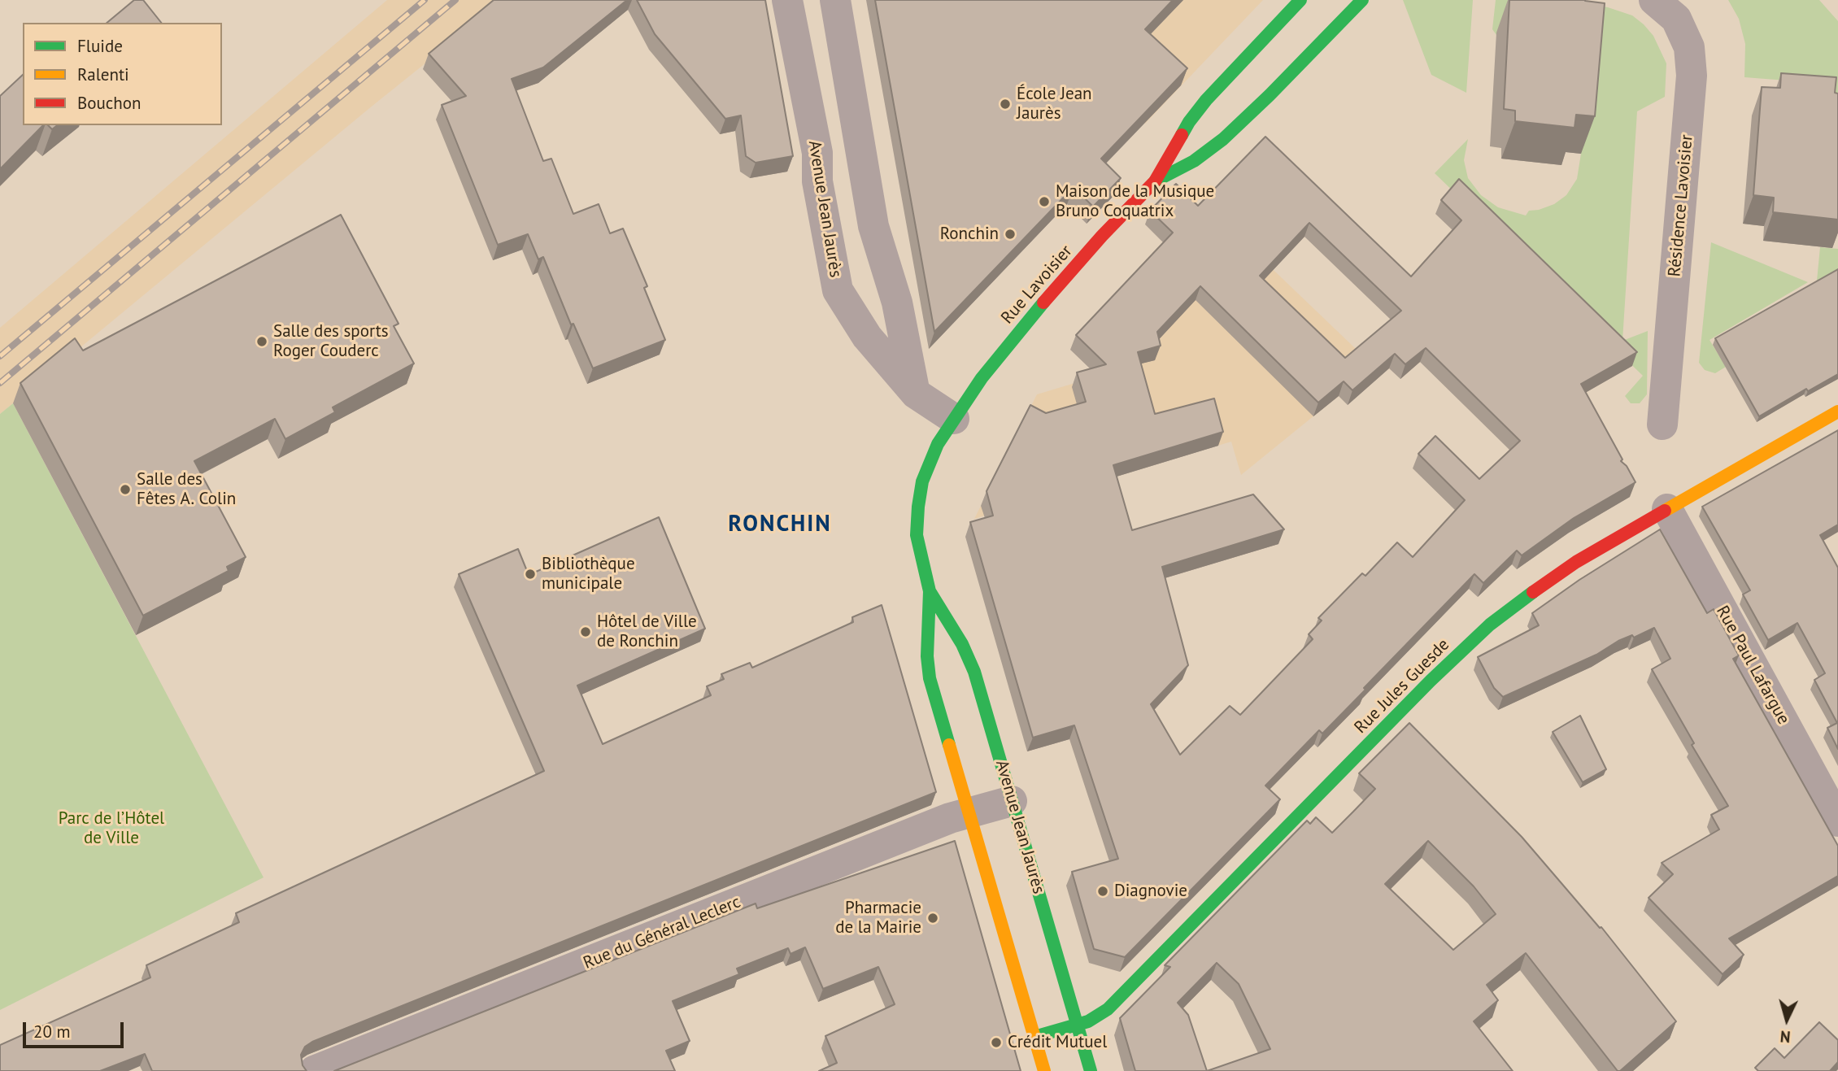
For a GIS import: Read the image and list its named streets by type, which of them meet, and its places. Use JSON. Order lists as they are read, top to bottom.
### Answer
{
  "streets": {
    "main road": ["Avenue Jean Jaurès", "Rue Lavoisier", "Rue Jules Guesde"],
    "street": ["Résidence Lavoisier", "Rue Paul Lafargue", "Rue du Général Leclerc"]
  },
  "crossings": [
    ["Avenue Jean Jaurès", "Rue Lavoisier"],
    ["Avenue Jean Jaurès", "Rue Jules Guesde"],
    ["Avenue Jean Jaurès", "Rue du Général Leclerc"],
    ["Rue Paul Lafargue", "Rue Jules Guesde"]
  ],
  "districts": ["RONCHIN"],
  "parks": ["Parc de l’Hôtel de Ville"],
  "places": [
    "École Jean Jaurès",
    "Maison de la Musique Bruno Coquatrix",
    "Ronchin",
    "Salle des sports Roger Couderc",
    "Salle des Fêtes A. Colin",
    "Bibliothèque municipale",
    "Hôtel de Ville de Ronchin",
    "Diagnovie",
    "Pharmacie de la Mairie",
    "Crédit Mutuel"
  ],
  "legend": ["Fluide", "Ralenti", "Bouchon"],
  "scale_bar": "20 m",
  "north": "bottom"
}
